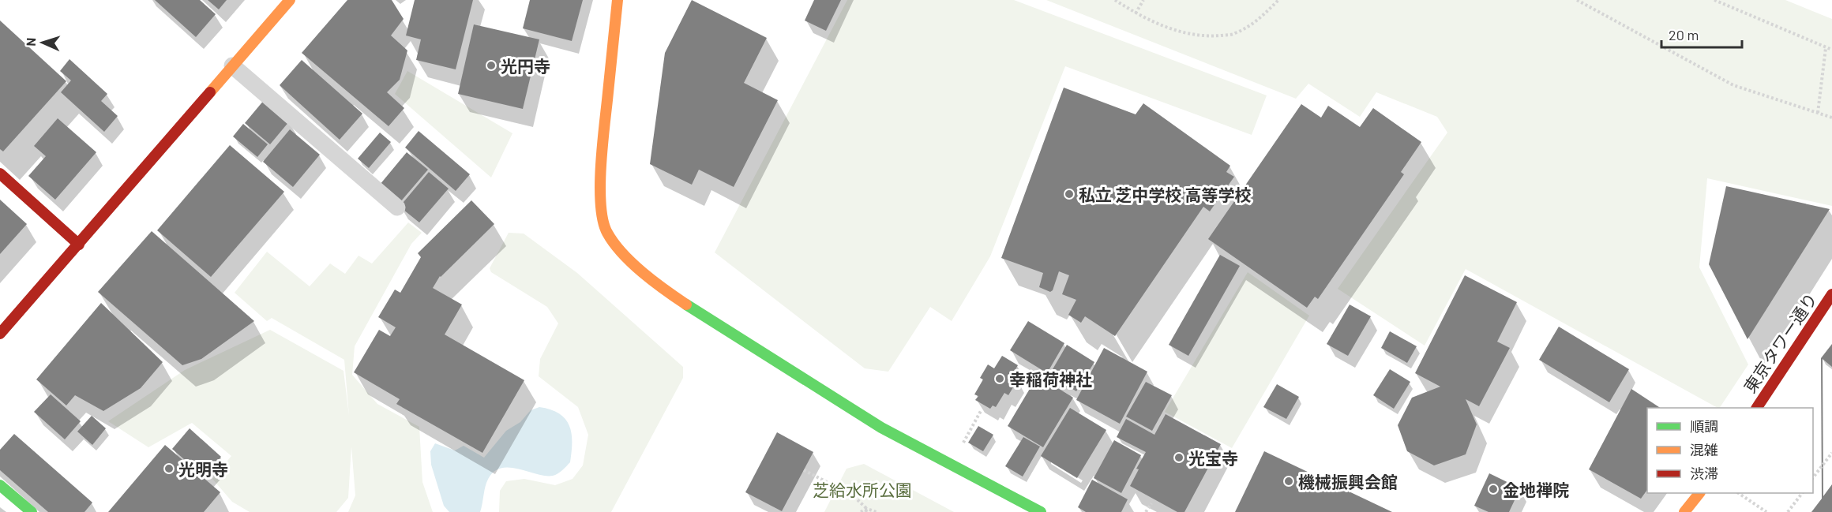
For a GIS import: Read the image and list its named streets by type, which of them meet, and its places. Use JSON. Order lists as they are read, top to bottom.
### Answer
{
  "streets": {
    "street": ["東京タワー通り"]
  },
  "parks": ["芝給水所公園"],
  "places": [
    "光円寺",
    "私立 芝中学校 高等学校",
    "幸稲荷神社",
    "光宝寺",
    "光明寺",
    "機械振興会館",
    "金地禅院"
  ],
  "legend": ["順調", "混雑", "渋滞"],
  "scale_bar": "20 m",
  "north": "left"
}
